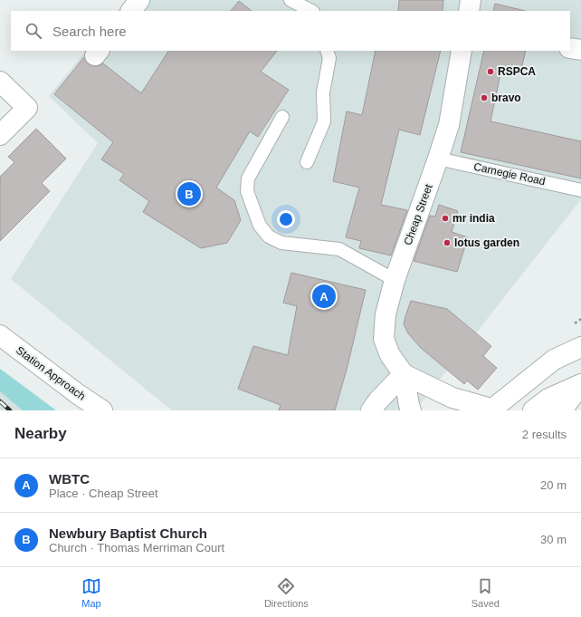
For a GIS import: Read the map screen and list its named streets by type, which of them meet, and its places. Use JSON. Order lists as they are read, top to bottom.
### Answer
{
  "streets": {
    "main road": ["Cheap Street", "Station Approach"],
    "lane": ["Carnegie Road"]
  },
  "crossings": [
    ["Carnegie Road", "Cheap Street"]
  ],
  "places": [
    "RSPCA",
    "bravo",
    "mr india",
    "lotus garden"
  ],
  "page": {
    "search": "Search here",
    "pins": ["B", "A"],
    "heading": ["Nearby", "2 results"],
    "list": [
      {
        "mark": "A",
        "name": "WBTC",
        "note": "Place · Cheap Street",
        "value": "20 m"
      },
      {
        "mark": "B",
        "name": "Newbury Baptist Church",
        "note": "Church · Thomas Merriman Court",
        "value": "30 m"
      }
    ],
    "nav": ["Map", "Directions", "Saved"]
  }
}
